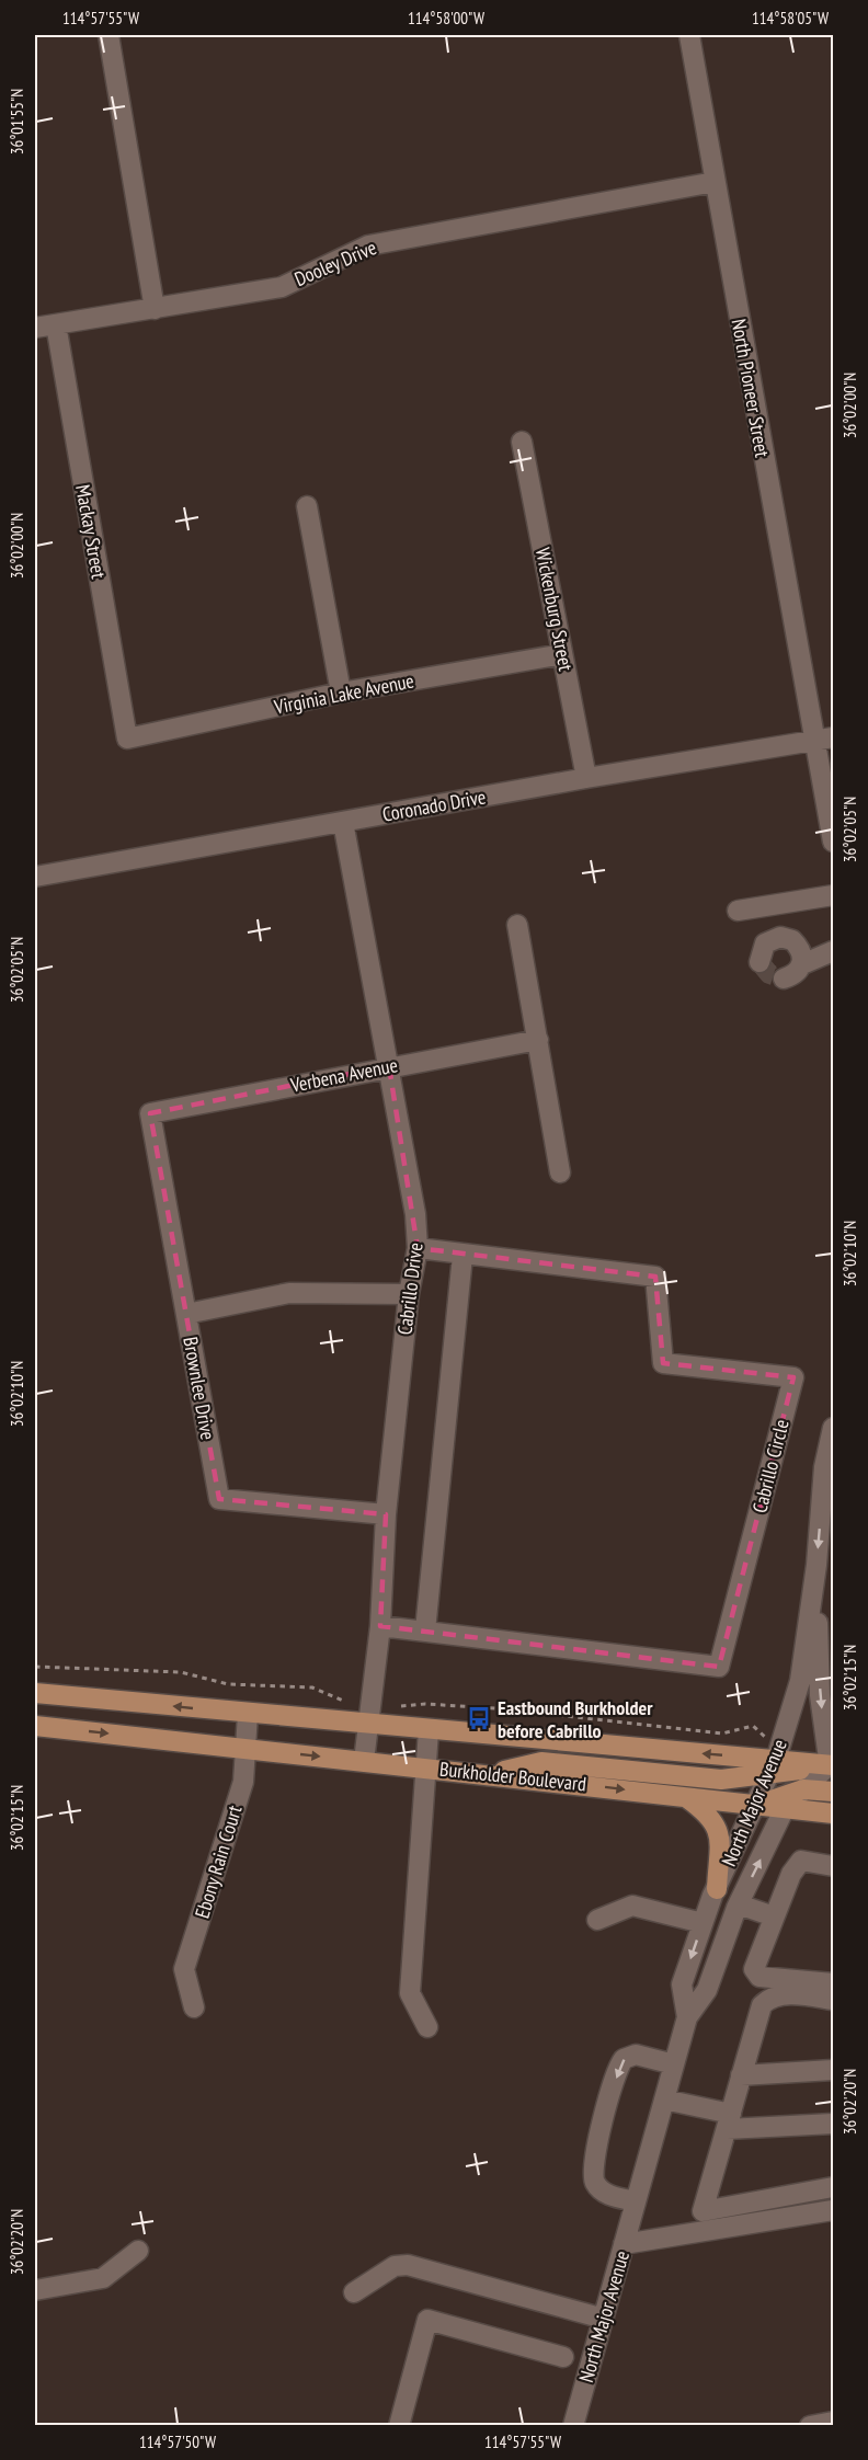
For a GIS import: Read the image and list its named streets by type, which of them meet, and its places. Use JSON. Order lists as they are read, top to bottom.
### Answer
{
  "streets": {
    "main road": ["Burkholder Boulevard"],
    "street": [
      "Dooley Drive",
      "North Pioneer Street",
      "Mackay Street",
      "Wickenburg Street",
      "Virginia Lake Avenue",
      "Coronado Drive",
      "Verbena Avenue",
      "Cabrillo Drive",
      "Brownlee Drive",
      "Cabrillo Circle",
      "North Major Avenue",
      "Ebony Rain Court"
    ]
  },
  "crossings": [
    ["Dooley Drive", "North Pioneer Street"],
    ["Dooley Drive", "Mackay Street"],
    ["North Pioneer Street", "Coronado Drive"],
    ["Mackay Street", "Virginia Lake Avenue"],
    ["Wickenburg Street", "Virginia Lake Avenue"],
    ["Wickenburg Street", "Coronado Drive"],
    ["Coronado Drive", "Cabrillo Drive"],
    ["Verbena Avenue", "Cabrillo Drive"],
    ["Verbena Avenue", "Brownlee Drive"],
    ["Cabrillo Drive", "Brownlee Drive"],
    ["Cabrillo Drive", "Cabrillo Circle"],
    ["Cabrillo Drive", "Burkholder Boulevard"],
    ["Burkholder Boulevard", "North Major Avenue"],
    ["Burkholder Boulevard", "Ebony Rain Court"]
  ],
  "places": {
    "bus stop": ["Eastbound Burkholder before Cabrillo"]
  },
  "coordinates": [
    "114°57'55\"W",
    "114°58'00\"W",
    "114°58'05\"W",
    "36°01'55\"N",
    "36°02'00\"N",
    "36°02'05\"N",
    "36°02'10\"N",
    "36°02'15\"N",
    "36°02'20\"N",
    "114°57'50\"W"
  ]
}
